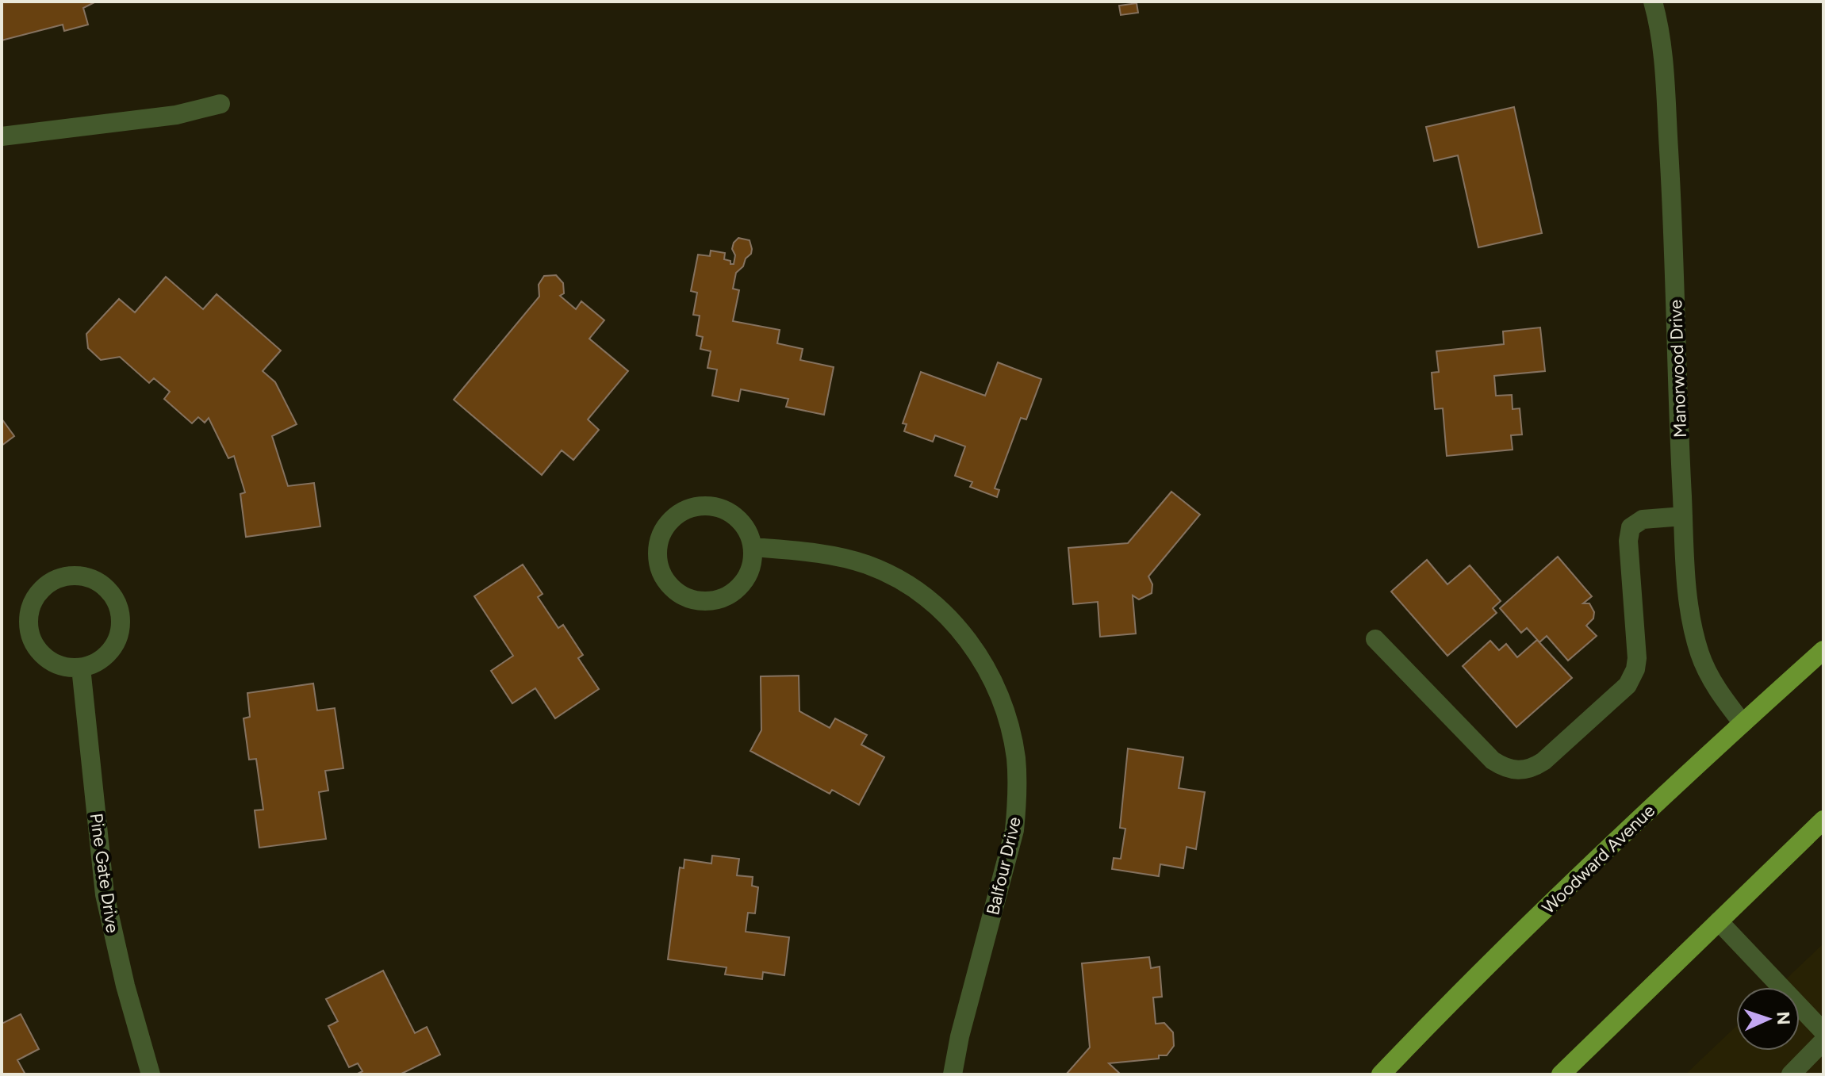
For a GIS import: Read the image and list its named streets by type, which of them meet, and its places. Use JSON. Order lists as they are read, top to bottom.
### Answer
{
  "streets": {
    "main road": ["Woodward Avenue"],
    "street": ["Manorwood Drive", "Balfour Drive", "Pine Gate Drive"]
  },
  "crossings": [
    ["Manorwood Drive", "Woodward Avenue"]
  ],
  "north": "right"
}
